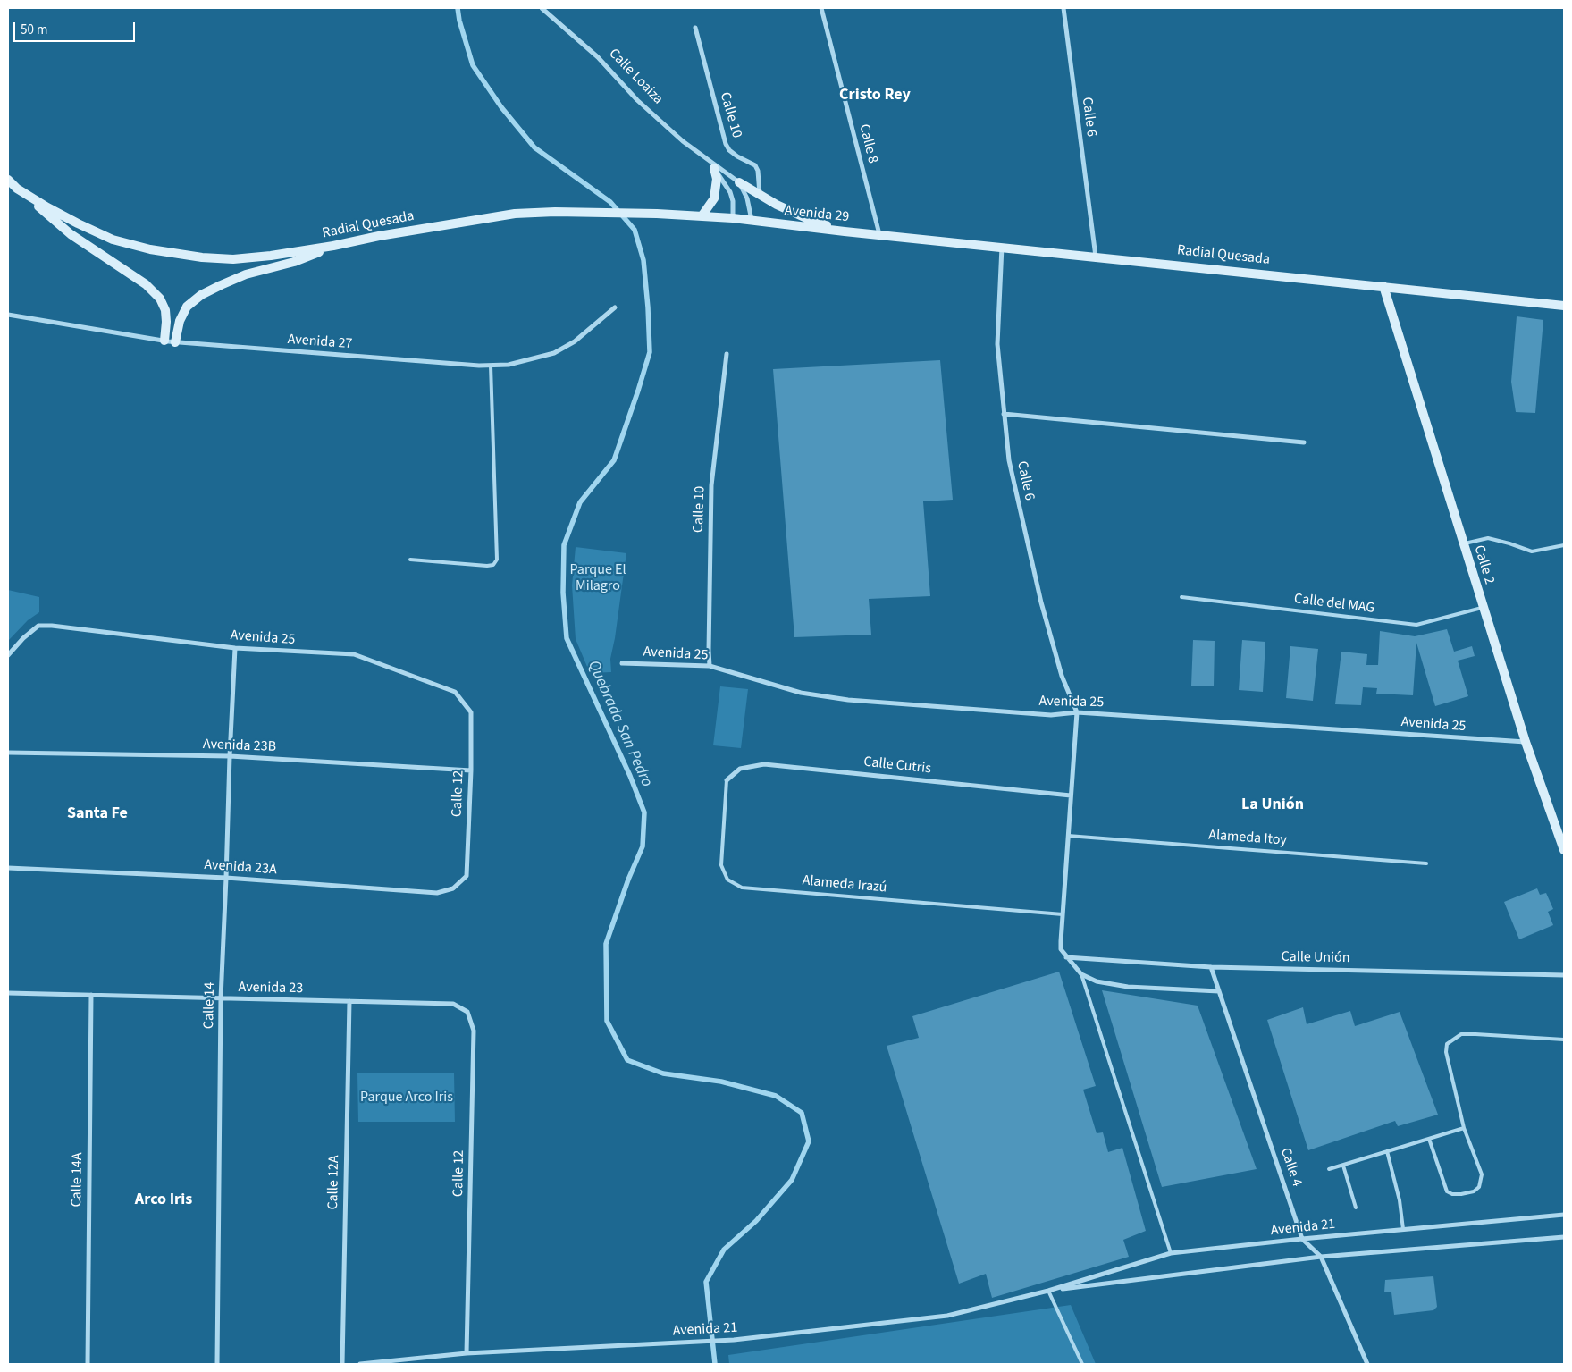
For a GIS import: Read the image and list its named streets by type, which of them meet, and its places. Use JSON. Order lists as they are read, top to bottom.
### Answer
{
  "streets": {
    "main road": [
      "Calle Loaiza",
      "Avenida 29",
      "Radial Quesada",
      "Calle 2"
    ],
    "street": [
      "Calle 10",
      "Calle 6",
      "Calle 8",
      "Avenida 27",
      "Avenida 25",
      "Avenida 23B",
      "Calle Cutris",
      "Calle 12",
      "Avenida 23A",
      "Calle Unión",
      "Avenida 23",
      "Calle 14",
      "Calle 4",
      "Calle 14A",
      "Calle 12A",
      "Avenida 21"
    ],
    "lane": ["Calle del MAG", "Alameda Itoy", "Alameda Irazú"]
  },
  "crossings": [
    ["Calle Loaiza", "Calle 10"],
    ["Calle Loaiza", "Avenida 29"],
    ["Calle Loaiza", "Radial Quesada"],
    ["Calle 10", "Avenida 25"],
    ["Calle 6", "Radial Quesada"],
    ["Calle 6", "Avenida 25"],
    ["Calle 8", "Avenida 29"],
    ["Calle 8", "Radial Quesada"],
    ["Avenida 29", "Radial Quesada"],
    ["Radial Quesada", "Calle 2"],
    ["Calle 2", "Calle del MAG"],
    ["Calle 2", "Avenida 25"],
    ["Avenida 25", "Calle 12"],
    ["Avenida 25", "Calle 14"],
    ["Avenida 23B", "Calle 12"],
    ["Avenida 23B", "Calle 14"],
    ["Calle Cutris", "Alameda Irazú"],
    ["Calle 12", "Avenida 23A"],
    ["Calle 12", "Avenida 23"],
    ["Calle 12", "Avenida 21"],
    ["Avenida 23A", "Calle 14"],
    ["Calle Unión", "Calle 4"],
    ["Avenida 23", "Calle 14"],
    ["Avenida 23", "Calle 14A"],
    ["Avenida 23", "Calle 12A"],
    ["Calle 4", "Avenida 21"]
  ],
  "districts": [
    "Cristo Rey",
    "La Unión",
    "Santa Fe",
    "Arco Iris"
  ],
  "water": ["Quebrada San Pedro"],
  "parks": ["Parque El Milagro", "Parque Arco Iris"],
  "scale_bar": "50 m"
}
